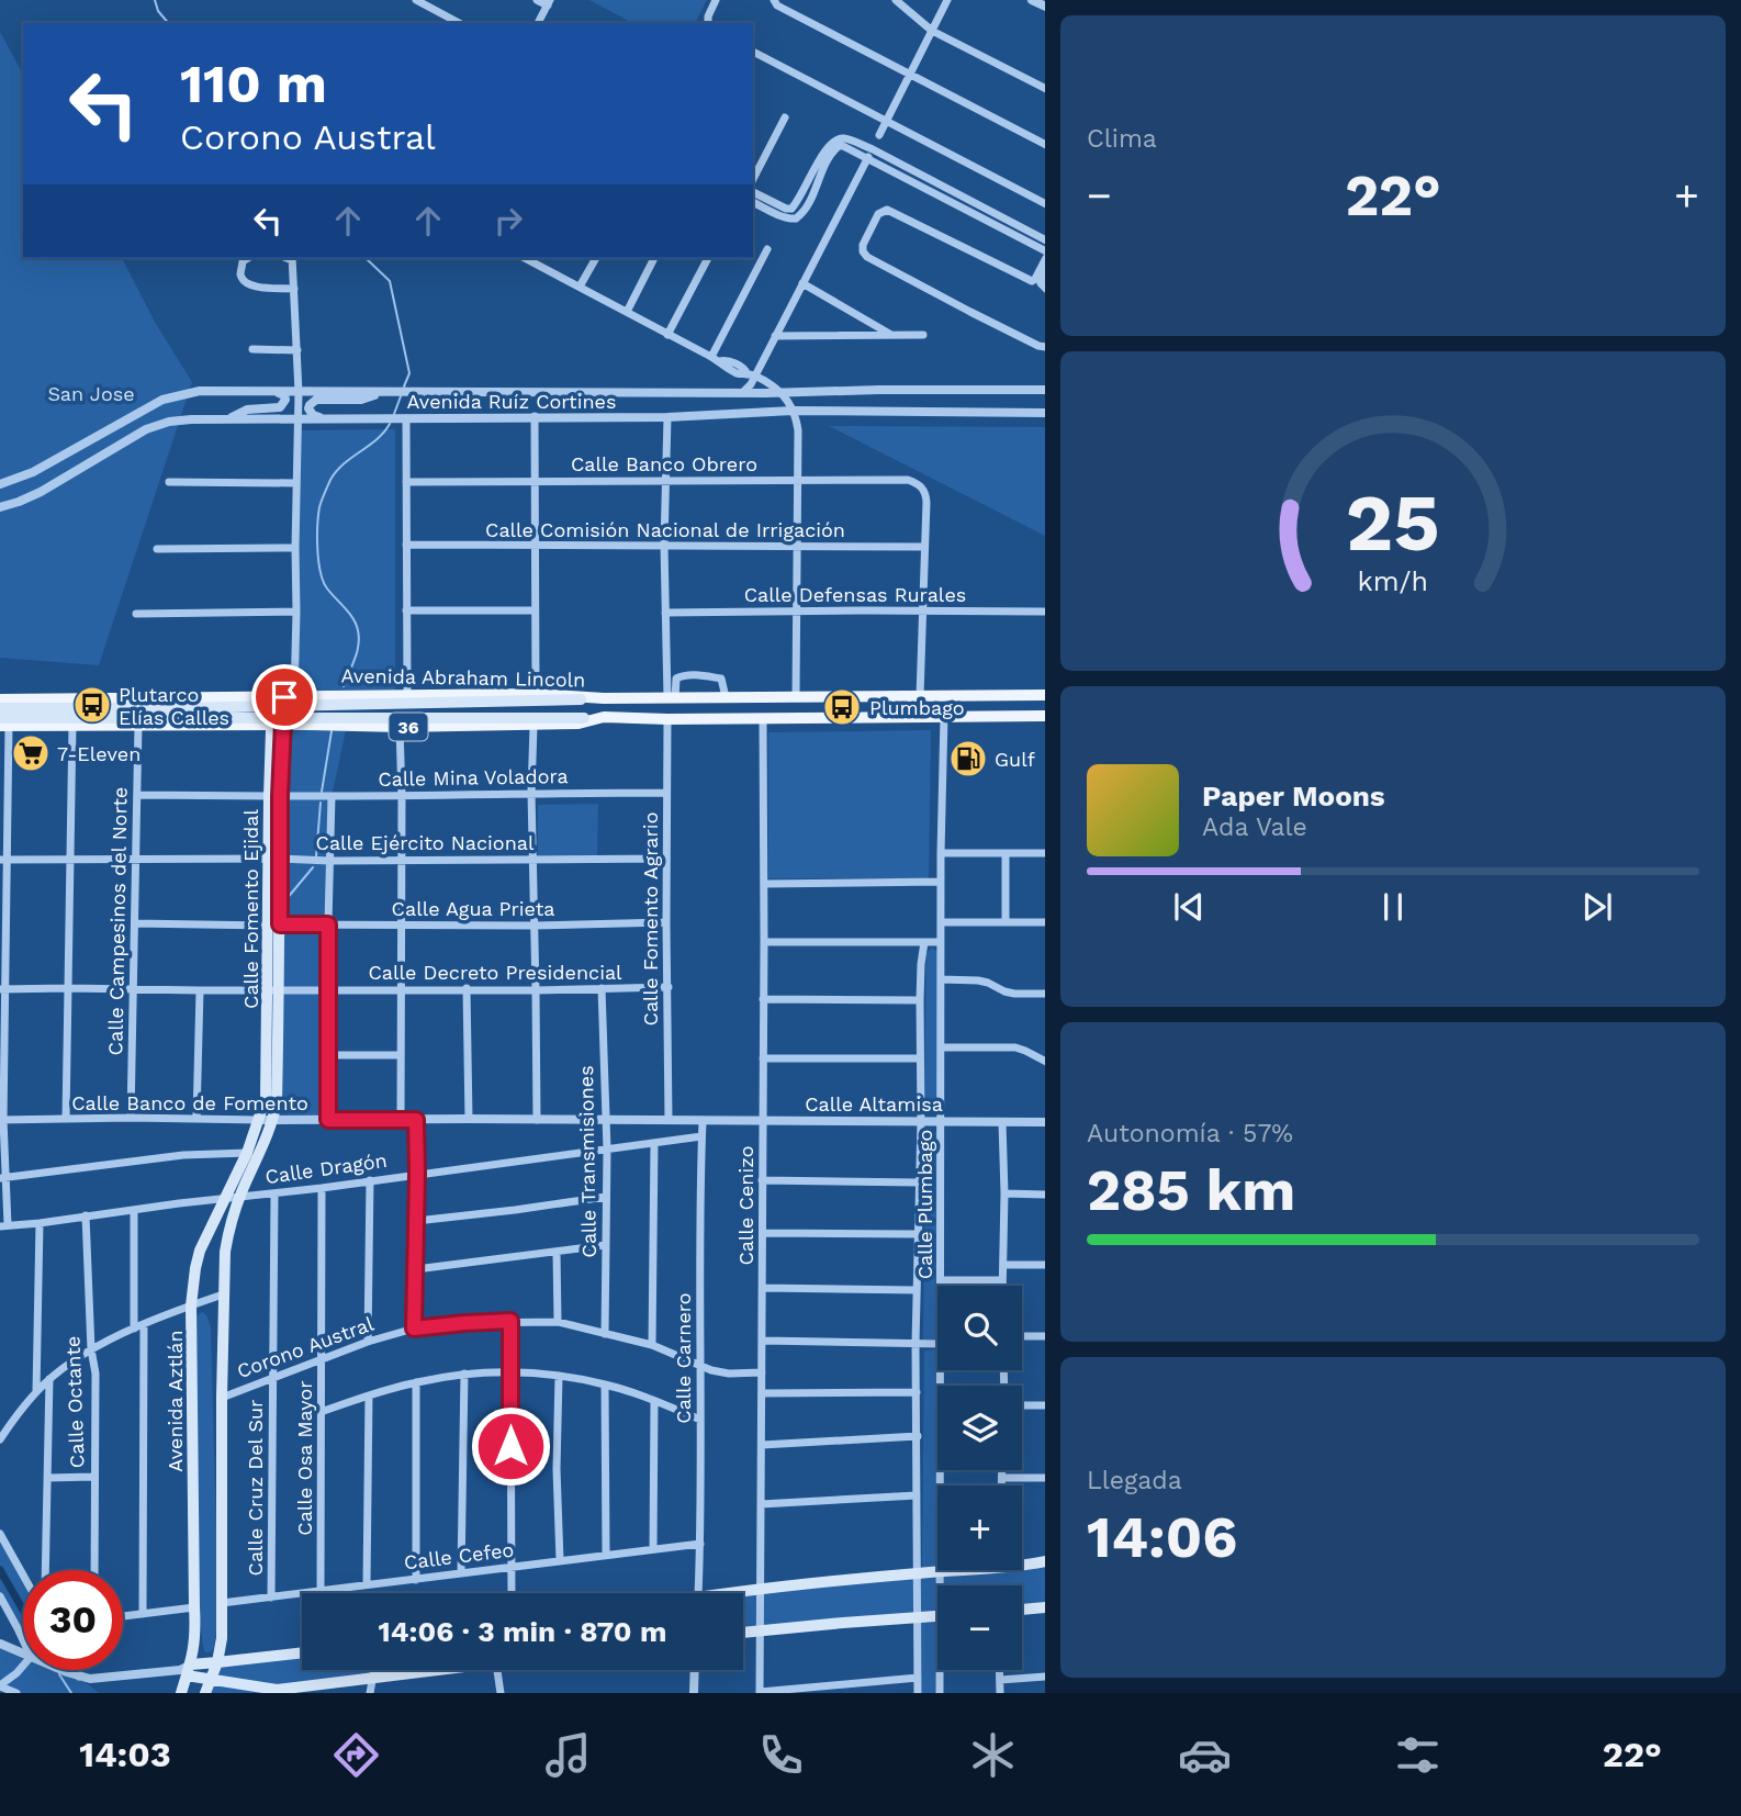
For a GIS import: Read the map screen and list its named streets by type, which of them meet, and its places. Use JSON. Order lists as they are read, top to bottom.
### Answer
{
  "streets": {
    "main road": [
      "Avenida Abraham Lincoln",
      "36",
      "Calle Fomento Ejidal",
      "Avenida Aztlán"
    ],
    "street": [
      "Avenida Ruíz Cortines",
      "Calle Banco Obrero",
      "Calle Comisión Nacional de Irrigación",
      "Calle Defensas Rurales",
      "Calle Mina Voladora",
      "Calle Ejército Nacional",
      "Calle Agua Prieta",
      "Calle Fomento Agrario",
      "Calle Campesinos del Norte",
      "Calle Decreto Presidencial",
      "Calle Banco de Fomento",
      "Calle Altamisa",
      "Calle Transmisiones",
      "Calle Dragón",
      "Calle Plumbago",
      "Calle Cenizo",
      "Corono Austral",
      "Calle Carnero",
      "Calle Octante",
      "Calle Osa Mayor",
      "Calle Cruz Del Sur",
      "Calle Cefeo"
    ]
  },
  "crossings": [
    ["Calle Banco Obrero", "Calle Comisión Nacional de Irrigación"],
    ["Avenida Abraham Lincoln", "Calle Fomento Ejidal"],
    ["36", "Calle Fomento Ejidal"],
    ["36", "Calle Fomento Agrario"],
    ["36", "Calle Campesinos del Norte"],
    ["36", "Calle Plumbago"],
    ["36", "Calle Cenizo"],
    ["Calle Mina Voladora", "Calle Fomento Ejidal"],
    ["Calle Mina Voladora", "Calle Fomento Agrario"],
    ["Calle Mina Voladora", "Calle Campesinos del Norte"],
    ["Calle Ejército Nacional", "Calle Fomento Ejidal"],
    ["Calle Ejército Nacional", "Calle Fomento Agrario"],
    ["Calle Ejército Nacional", "Calle Campesinos del Norte"],
    ["Calle Agua Prieta", "Calle Fomento Ejidal"],
    ["Calle Agua Prieta", "Calle Fomento Agrario"],
    ["Calle Agua Prieta", "Calle Campesinos del Norte"],
    ["Calle Fomento Ejidal", "Calle Decreto Presidencial"],
    ["Calle Fomento Ejidal", "Calle Banco de Fomento"],
    ["Calle Fomento Ejidal", "Avenida Aztlán"],
    ["Calle Fomento Agrario", "Calle Decreto Presidencial"],
    ["Calle Fomento Agrario", "Calle Banco de Fomento"],
    ["Calle Campesinos del Norte", "Calle Decreto Presidencial"],
    ["Calle Campesinos del Norte", "Calle Banco de Fomento"],
    ["Calle Decreto Presidencial", "Calle Transmisiones"],
    ["Calle Banco de Fomento", "Calle Altamisa"],
    ["Calle Banco de Fomento", "Calle Transmisiones"],
    ["Calle Banco de Fomento", "Calle Carnero"],
    ["Calle Banco de Fomento", "Avenida Aztlán"],
    ["Calle Altamisa", "Calle Plumbago"],
    ["Calle Altamisa", "Calle Cenizo"],
    ["Calle Altamisa", "Calle Carnero"],
    ["Calle Transmisiones", "Calle Dragón"],
    ["Calle Transmisiones", "Corono Austral"],
    ["Calle Dragón", "Calle Carnero"],
    ["Calle Dragón", "Avenida Aztlán"],
    ["Calle Dragón", "Calle Octante"],
    ["Calle Dragón", "Calle Osa Mayor"],
    ["Calle Dragón", "Calle Cruz Del Sur"],
    ["Calle Cenizo", "Corono Austral"],
    ["Corono Austral", "Calle Carnero"],
    ["Corono Austral", "Calle Osa Mayor"],
    ["Corono Austral", "Calle Cruz Del Sur"],
    ["Calle Carnero", "Calle Cefeo"],
    ["Calle Osa Mayor", "Calle Cefeo"],
    ["Calle Cruz Del Sur", "Calle Cefeo"]
  ],
  "parks": ["San Jose"],
  "places": {
    "bus stop": ["Plutarco Elías Calles", "Plumbago"],
    "supermarket": ["7-Eleven"],
    "fuel station": ["Gulf"]
  },
  "page": {
    "tile": [
      "Clima",
      ["Autonomía · 57%", "285 km"],
      ["Llegada", "14:06"]
    ],
    "turn": ["110 m", "Corono Austral"],
    "heat": ["−", "22°", "+"],
    "song": ["Paper Moons", "Ada Vale"],
    "map_buttons": ["+", "−"],
    "limit": "30",
    "trip": "14:06 · 3 min · 870 m",
    "tabs": ["14:03", "22°"],
    "gauge": ["25", "km/h"]
  }
}
